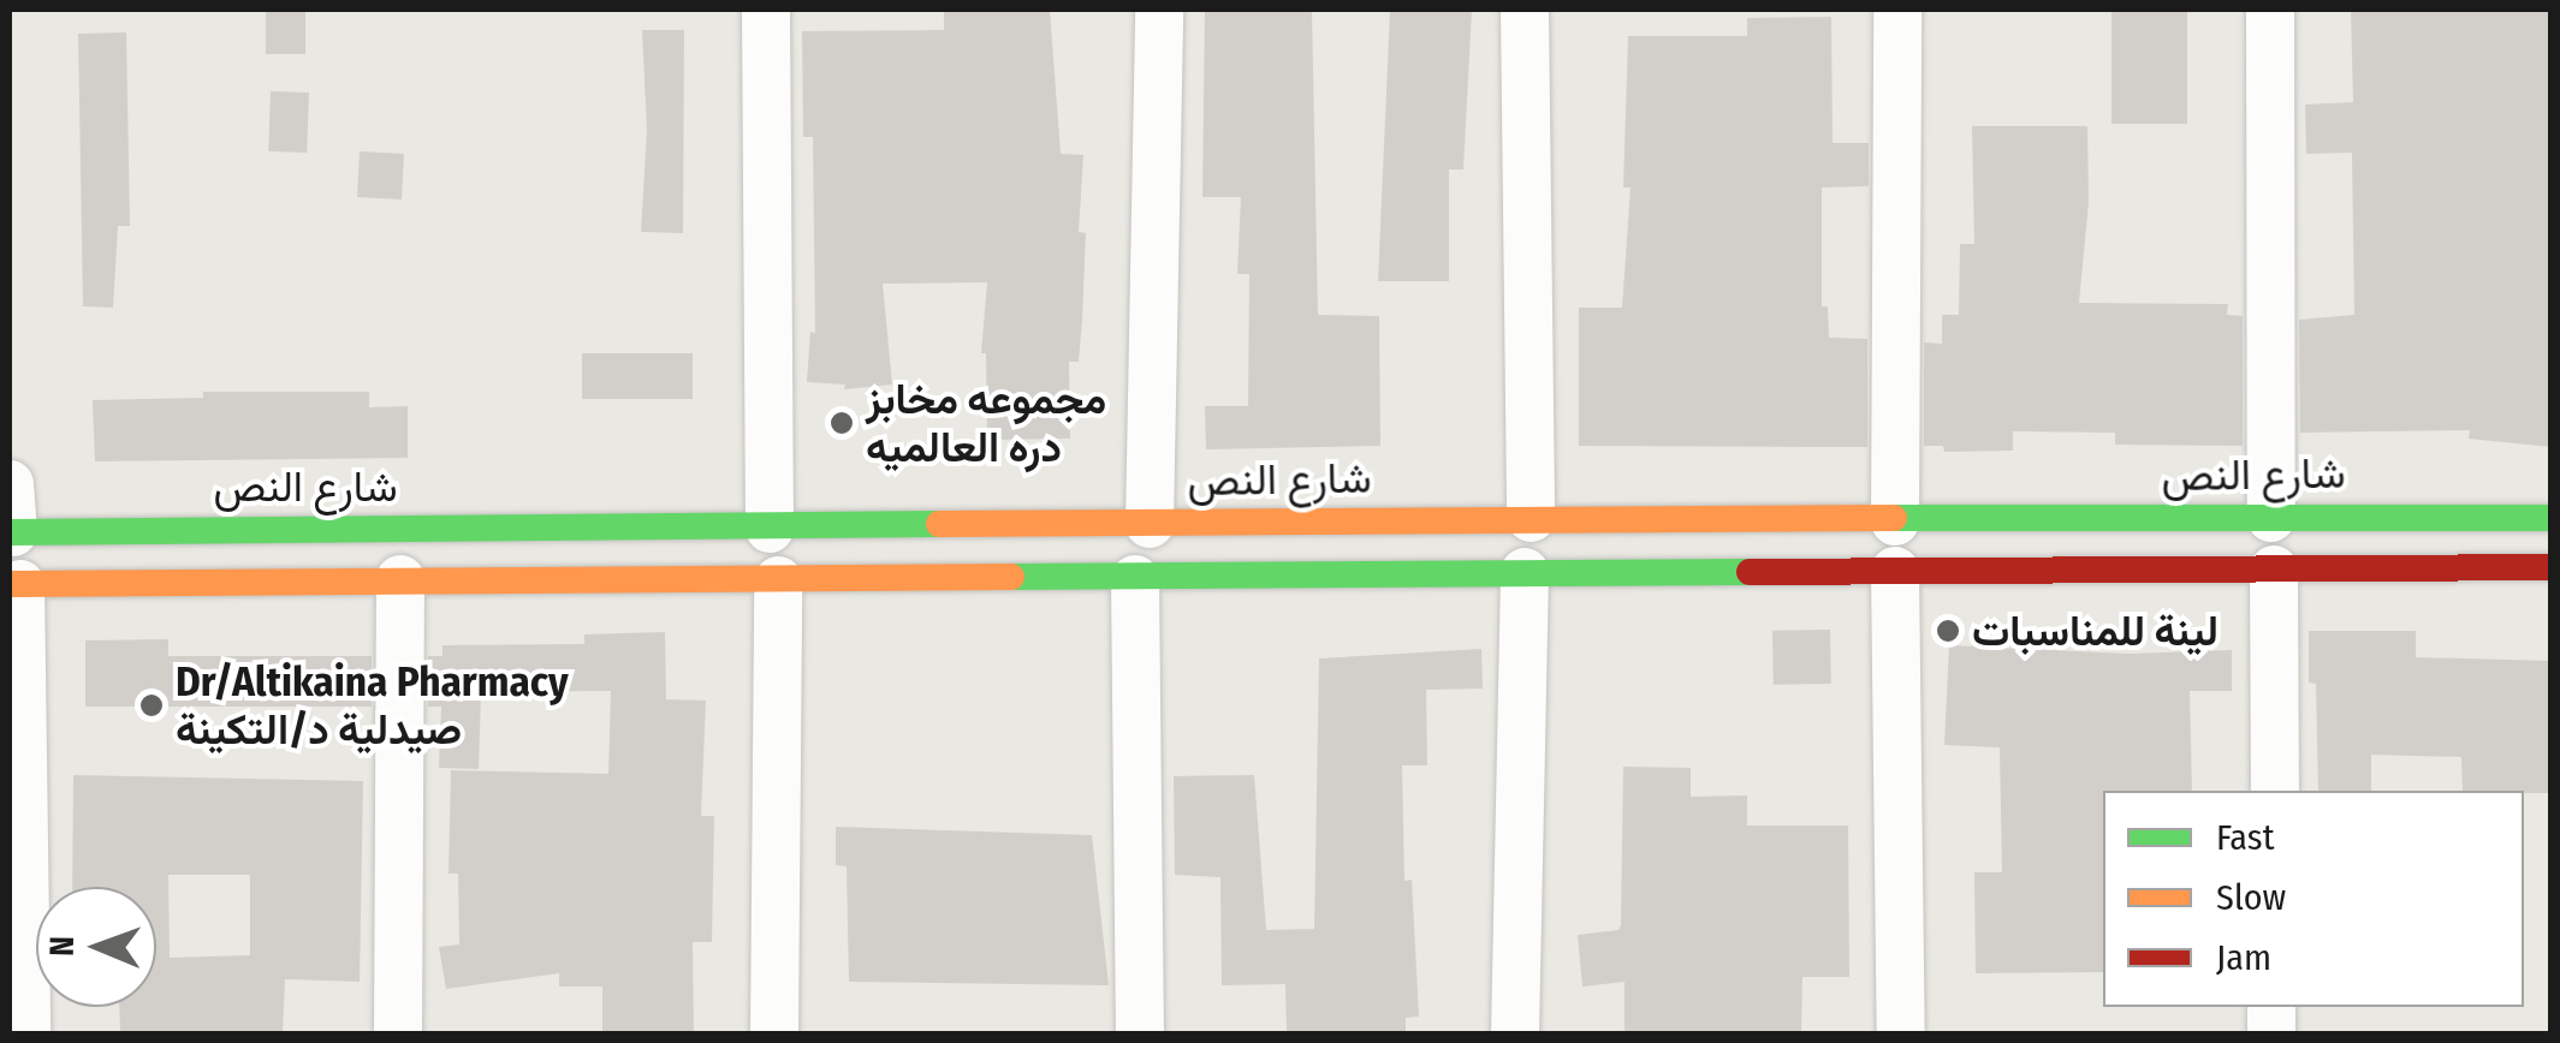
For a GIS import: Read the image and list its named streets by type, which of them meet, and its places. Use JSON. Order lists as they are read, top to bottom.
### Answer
{
  "streets": {
    "main road": ["شارع النص"]
  },
  "places": ["مجموعه مخابز دره العالميه", "لينة للمناسبات", "Dr/Altikaina Pharmacy صيدلية د/التكينة"],
  "legend": ["Fast", "Slow", "Jam"],
  "north": "left"
}
